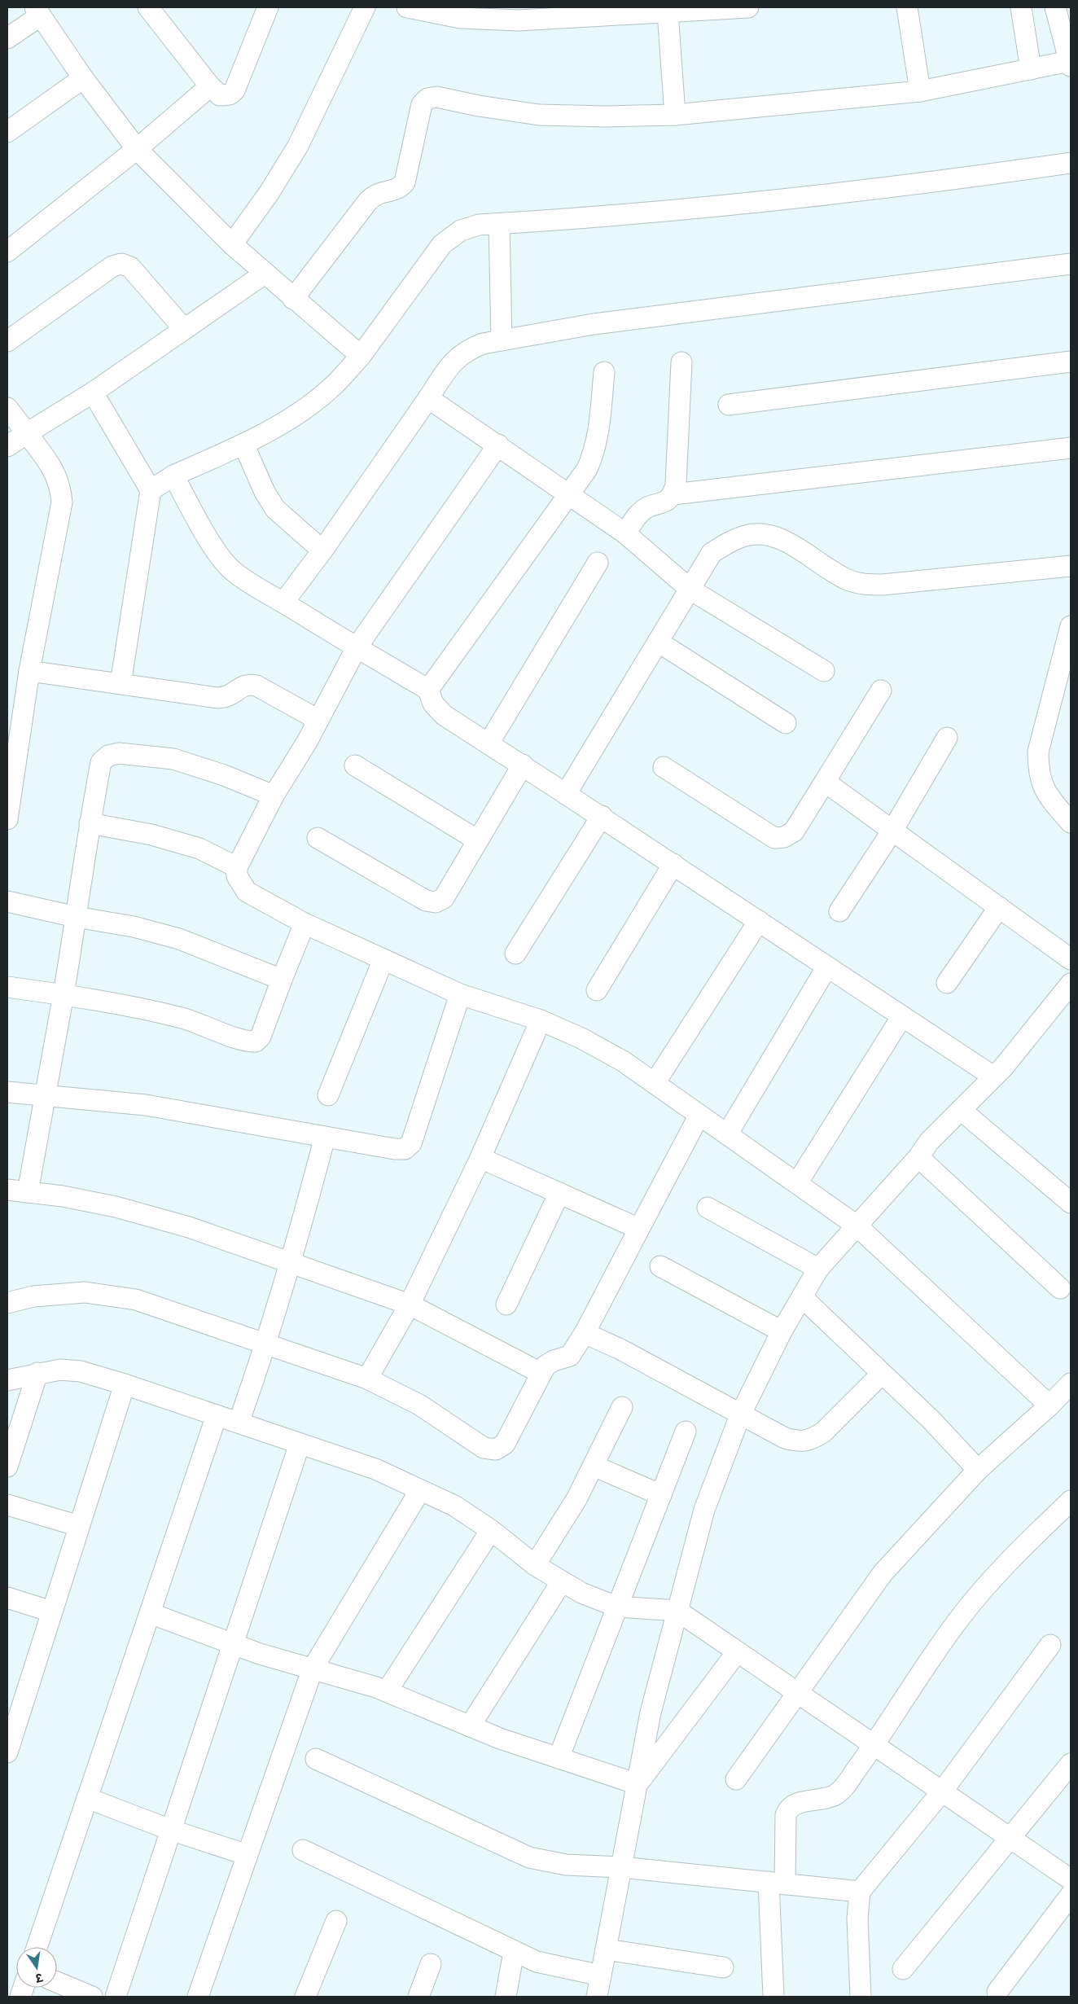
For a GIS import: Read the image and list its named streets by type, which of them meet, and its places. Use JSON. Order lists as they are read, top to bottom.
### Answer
{
  "north": "bottom"
}
